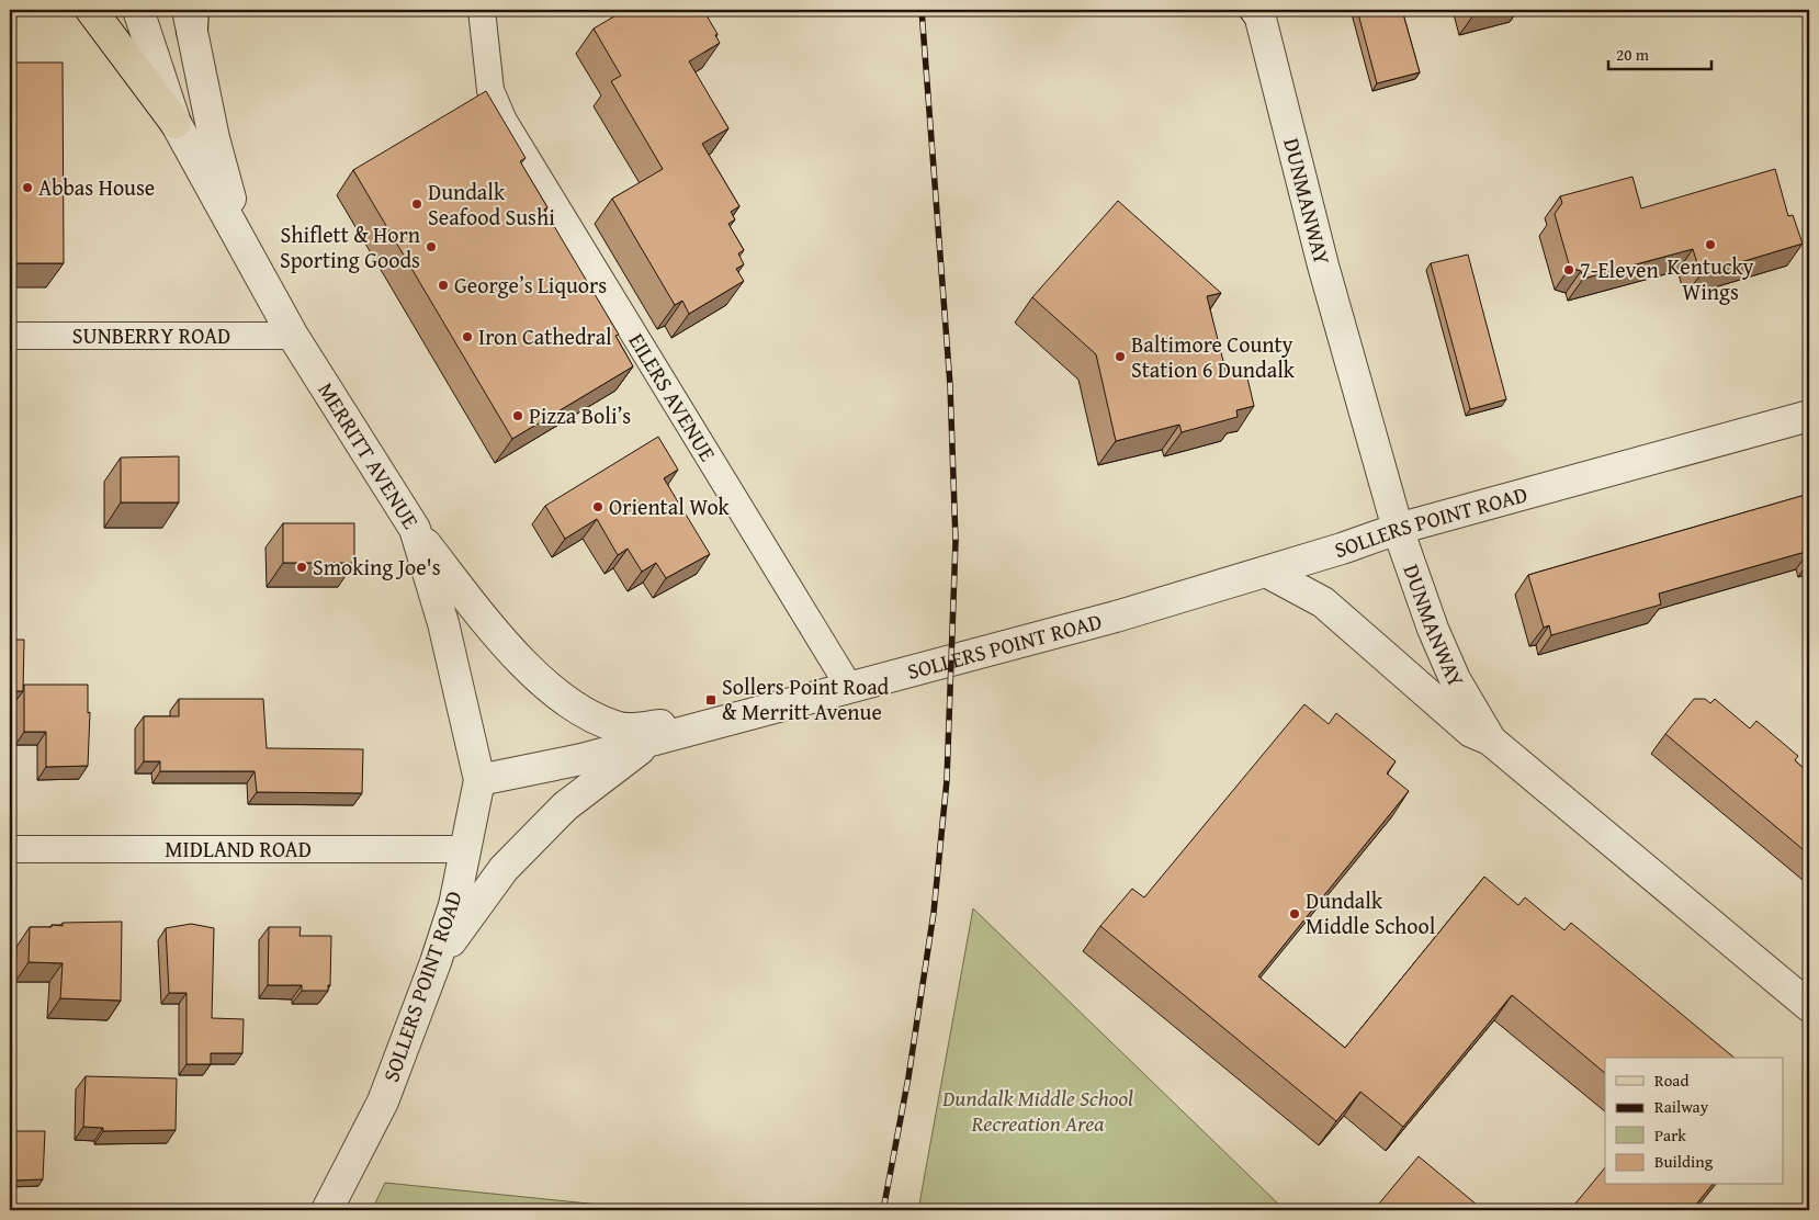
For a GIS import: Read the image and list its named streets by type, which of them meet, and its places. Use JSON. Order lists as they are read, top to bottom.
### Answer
{
  "streets": {
    "street": [
      "DUNMANWAY",
      "SUNBERRY ROAD",
      "EILERS AVENUE",
      "MERRITT AVENUE",
      "SOLLERS POINT ROAD",
      "MIDLAND ROAD"
    ]
  },
  "crossings": [
    ["DUNMANWAY", "SOLLERS POINT ROAD"],
    ["SUNBERRY ROAD", "MERRITT AVENUE"],
    ["EILERS AVENUE", "SOLLERS POINT ROAD"],
    ["MERRITT AVENUE", "SOLLERS POINT ROAD"],
    ["SOLLERS POINT ROAD", "MIDLAND ROAD"]
  ],
  "parks": ["Dundalk Middle School Recreation Area"],
  "places": {
    "other": [
      "Abbas House",
      "Dundalk Seafood Sushi",
      "Kentucky Wings",
      "Shiflett & Horn Sporting Goods",
      "7-Eleven",
      "George’s Liquors",
      "Iron Cathedral",
      "Baltimore County Station 6 Dundalk",
      "Pizza Boli’s",
      "Oriental Wok",
      "Smoking Joe's",
      "Dundalk Middle School"
    ],
    "transit": ["Sollers Point Road & Merritt Avenue"]
  },
  "legend": [
    "Road",
    "Railway",
    "Park",
    "Building"
  ],
  "scale_bar": "20 m"
}
